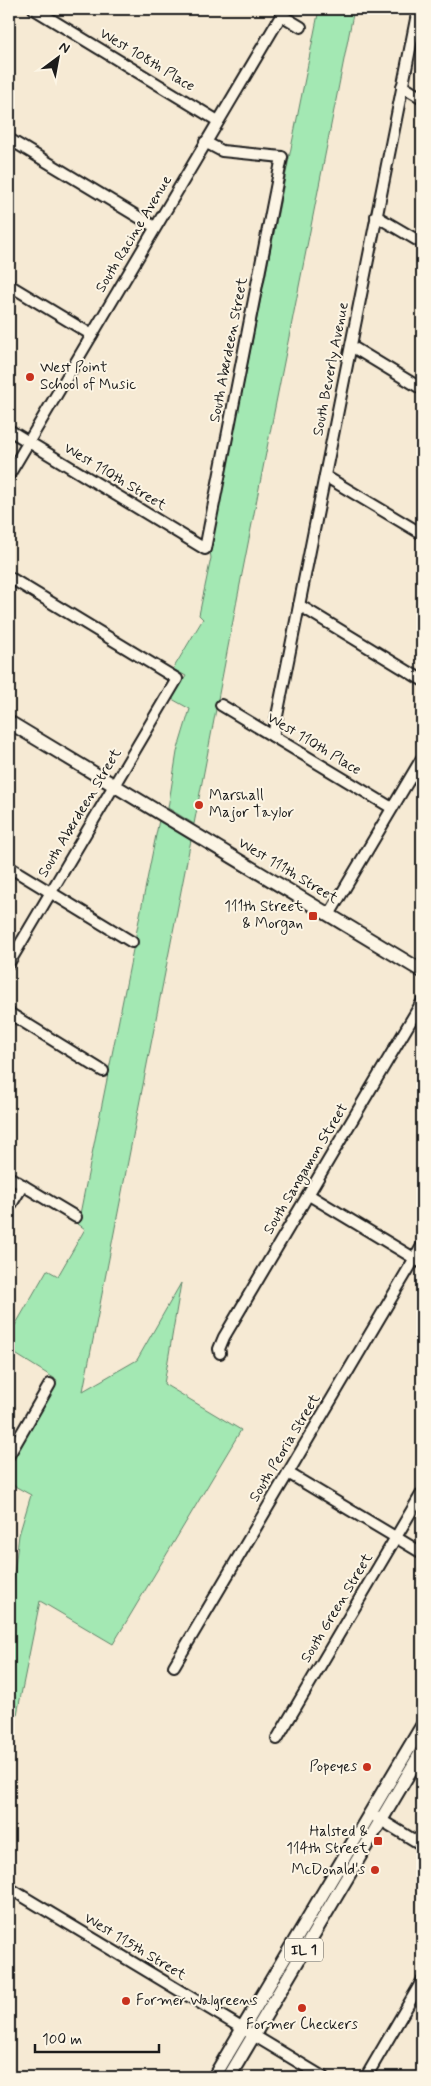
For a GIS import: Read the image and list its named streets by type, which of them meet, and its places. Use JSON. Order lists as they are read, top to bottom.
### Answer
{
  "streets": {
    "main road": ["West 111th Street", "IL 1"],
    "street": [
      "West 108th Place",
      "South Racine Avenue",
      "South Aberdeen Street",
      "South Beverly Avenue",
      "West 110th Street",
      "West 110th Place",
      "South Sangamon Street",
      "South Peoria Street",
      "South Green Street",
      "West 115th Street"
    ]
  },
  "crossings": [
    ["West 108th Place", "South Racine Avenue"],
    ["South Racine Avenue", "South Aberdeen Street"],
    ["South Racine Avenue", "West 110th Street"],
    ["South Aberdeen Street", "West 110th Street"],
    ["South Aberdeen Street", "West 111th Street"],
    ["South Beverly Avenue", "West 110th Place"],
    ["West 115th Street", "IL 1"]
  ],
  "places": {
    "other": [
      "West Point School of Music",
      "Marshall Major Taylor",
      "Popeyes",
      "McDonald's",
      "Former Walgreens",
      "Former Checkers"
    ],
    "transit": ["111th Street & Morgan", "Halsted & 114th Street"]
  },
  "scale_bar": "100 m",
  "north": "top right"
}
